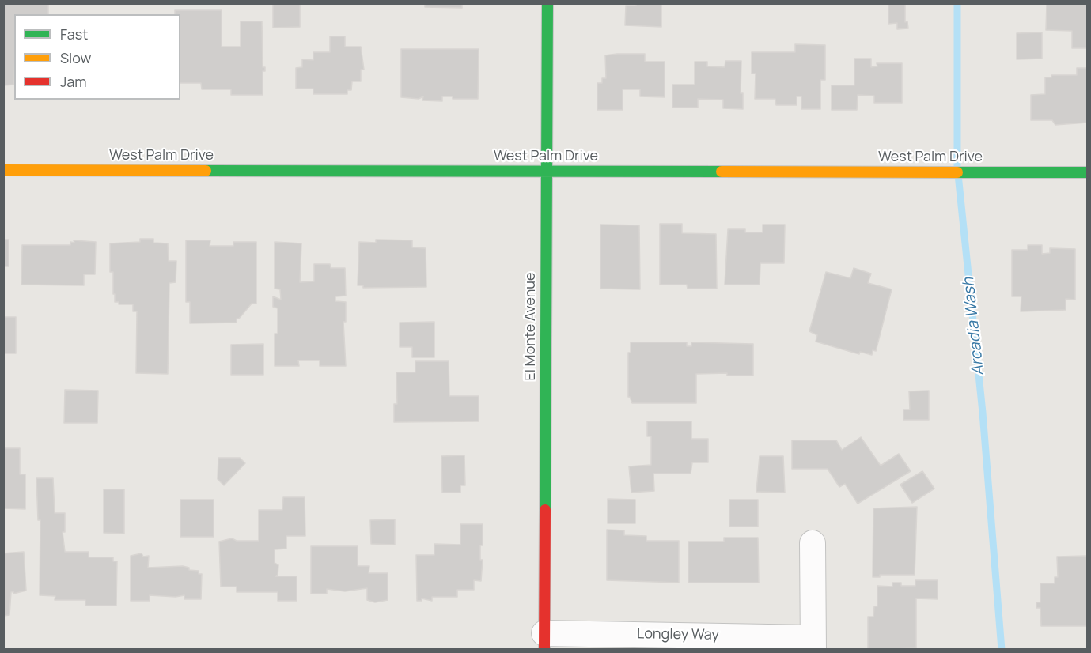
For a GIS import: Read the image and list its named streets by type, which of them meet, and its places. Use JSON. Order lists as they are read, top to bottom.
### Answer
{
  "streets": {
    "street": ["West Palm Drive", "El Monte Avenue", "Longley Way"]
  },
  "crossings": [
    ["West Palm Drive", "El Monte Avenue"],
    ["El Monte Avenue", "Longley Way"]
  ],
  "water": ["Arcadia Wash"],
  "legend": ["Fast", "Slow", "Jam"]
}
